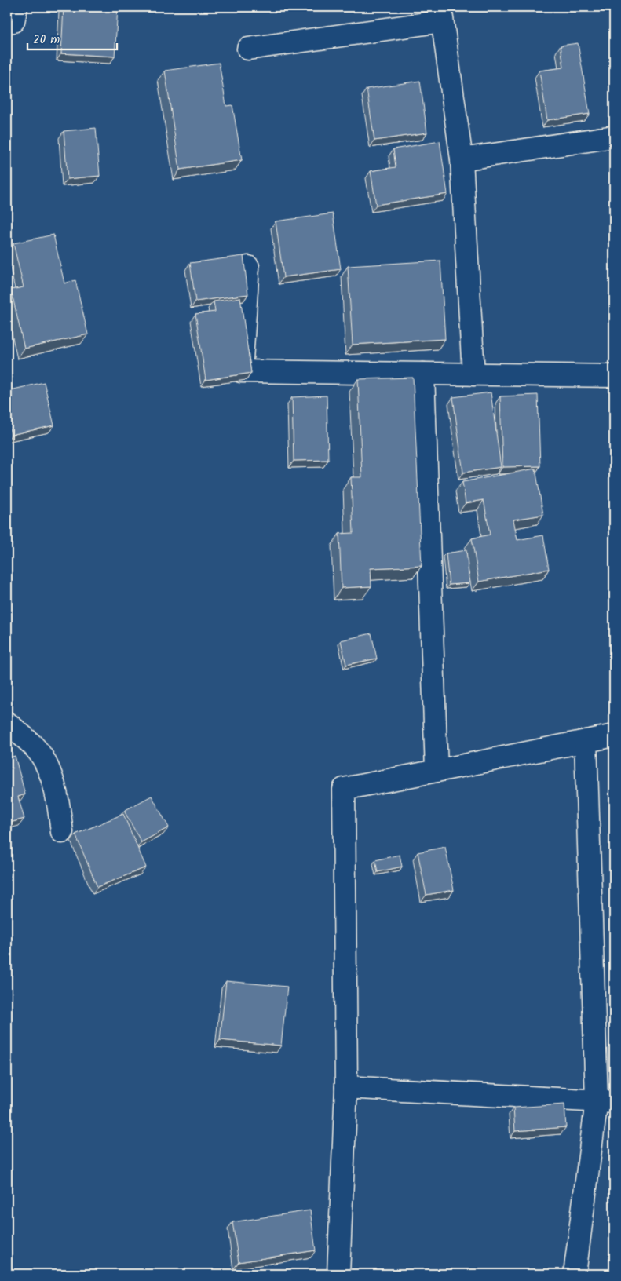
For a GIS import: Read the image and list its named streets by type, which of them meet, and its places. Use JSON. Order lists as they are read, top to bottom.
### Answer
{
  "scale_bar": "20 m"
}
